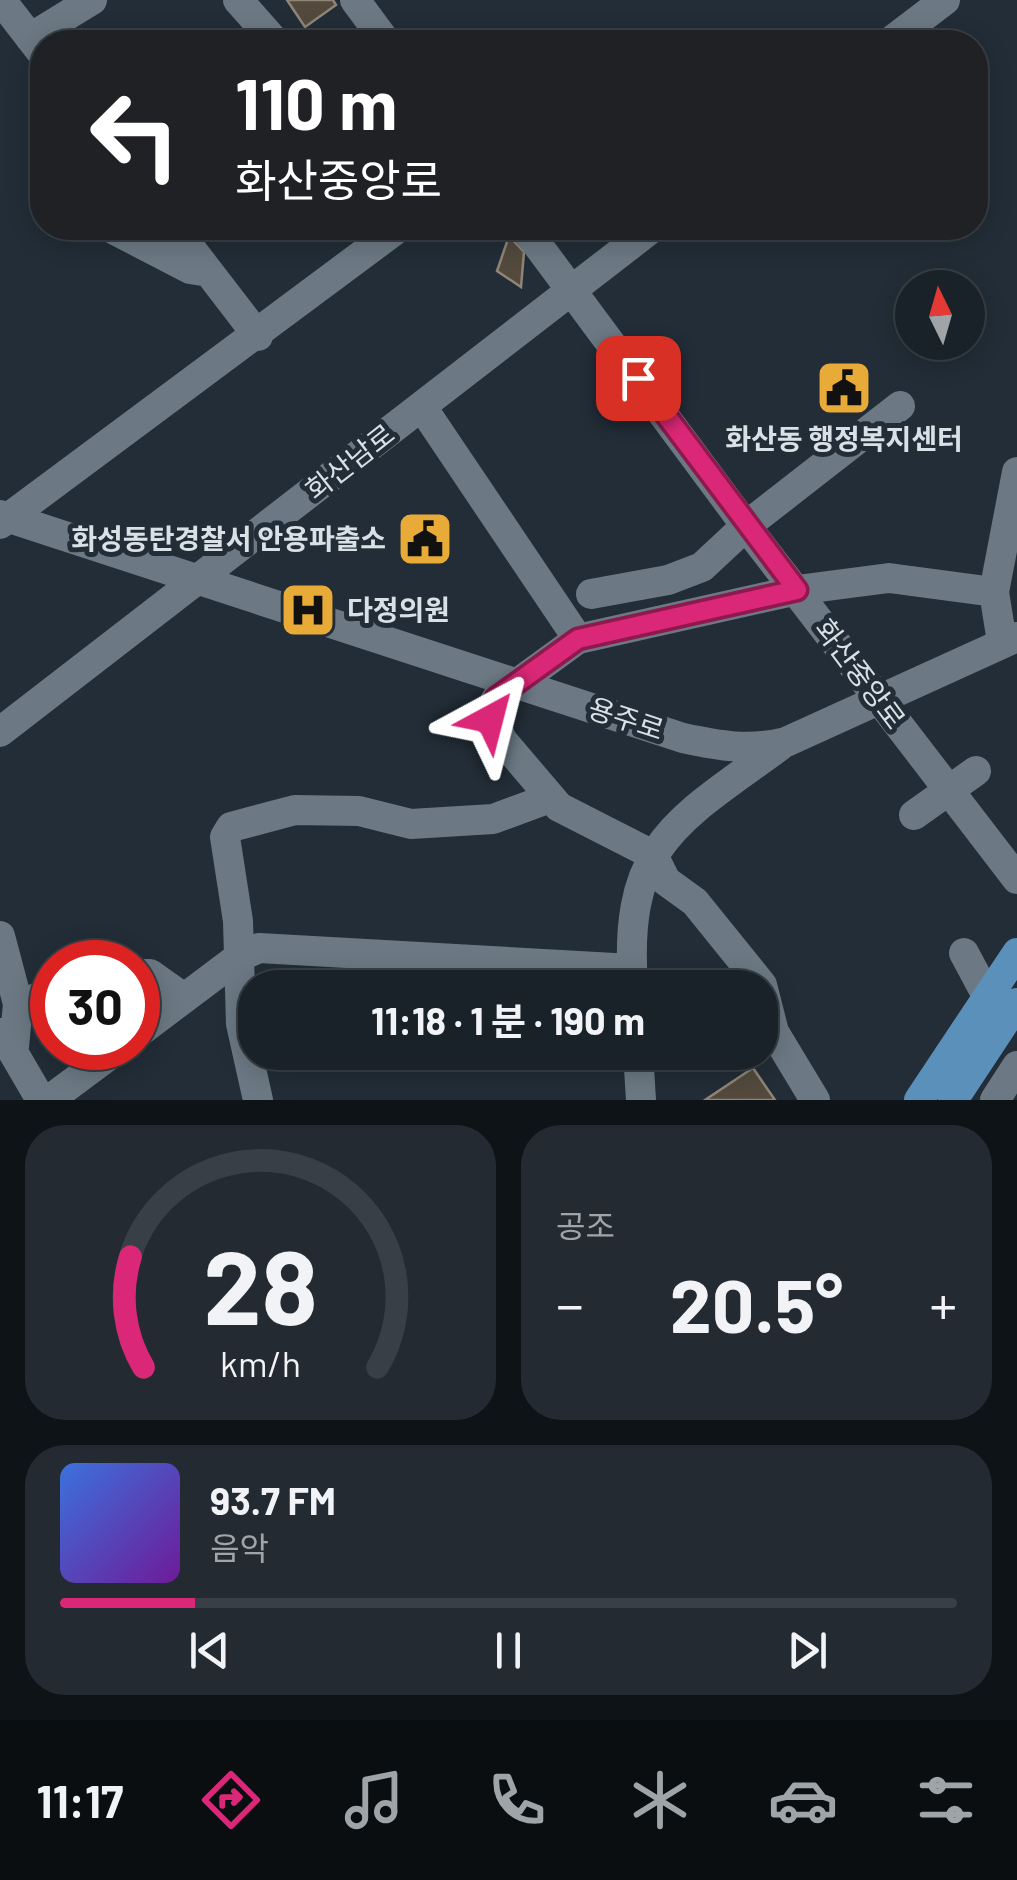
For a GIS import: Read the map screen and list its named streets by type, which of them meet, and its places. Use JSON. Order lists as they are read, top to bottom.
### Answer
{
  "streets": {
    "street": ["화산남로", "화산중앙로", "용주로"]
  },
  "crossings": [
    ["화산남로", "화산중앙로"],
    ["화산남로", "용주로"],
    ["화산중앙로", "용주로"]
  ],
  "places": {
    "public building": ["화산동 행정복지센터", "화성동탄경찰서 안용파출소"],
    "hospital": ["다정의원"]
  },
  "north": "top",
  "page": {
    "turn": ["110 m", "화산중앙로"],
    "limit": "30",
    "trip": "11:18 · 1 분 · 190 m",
    "tile": "공조",
    "heat": ["−", "20.5°", "+"],
    "song": ["93.7 FM", "음악"],
    "tabs": "11:17",
    "gauge": ["28", "km/h"]
  }
}
